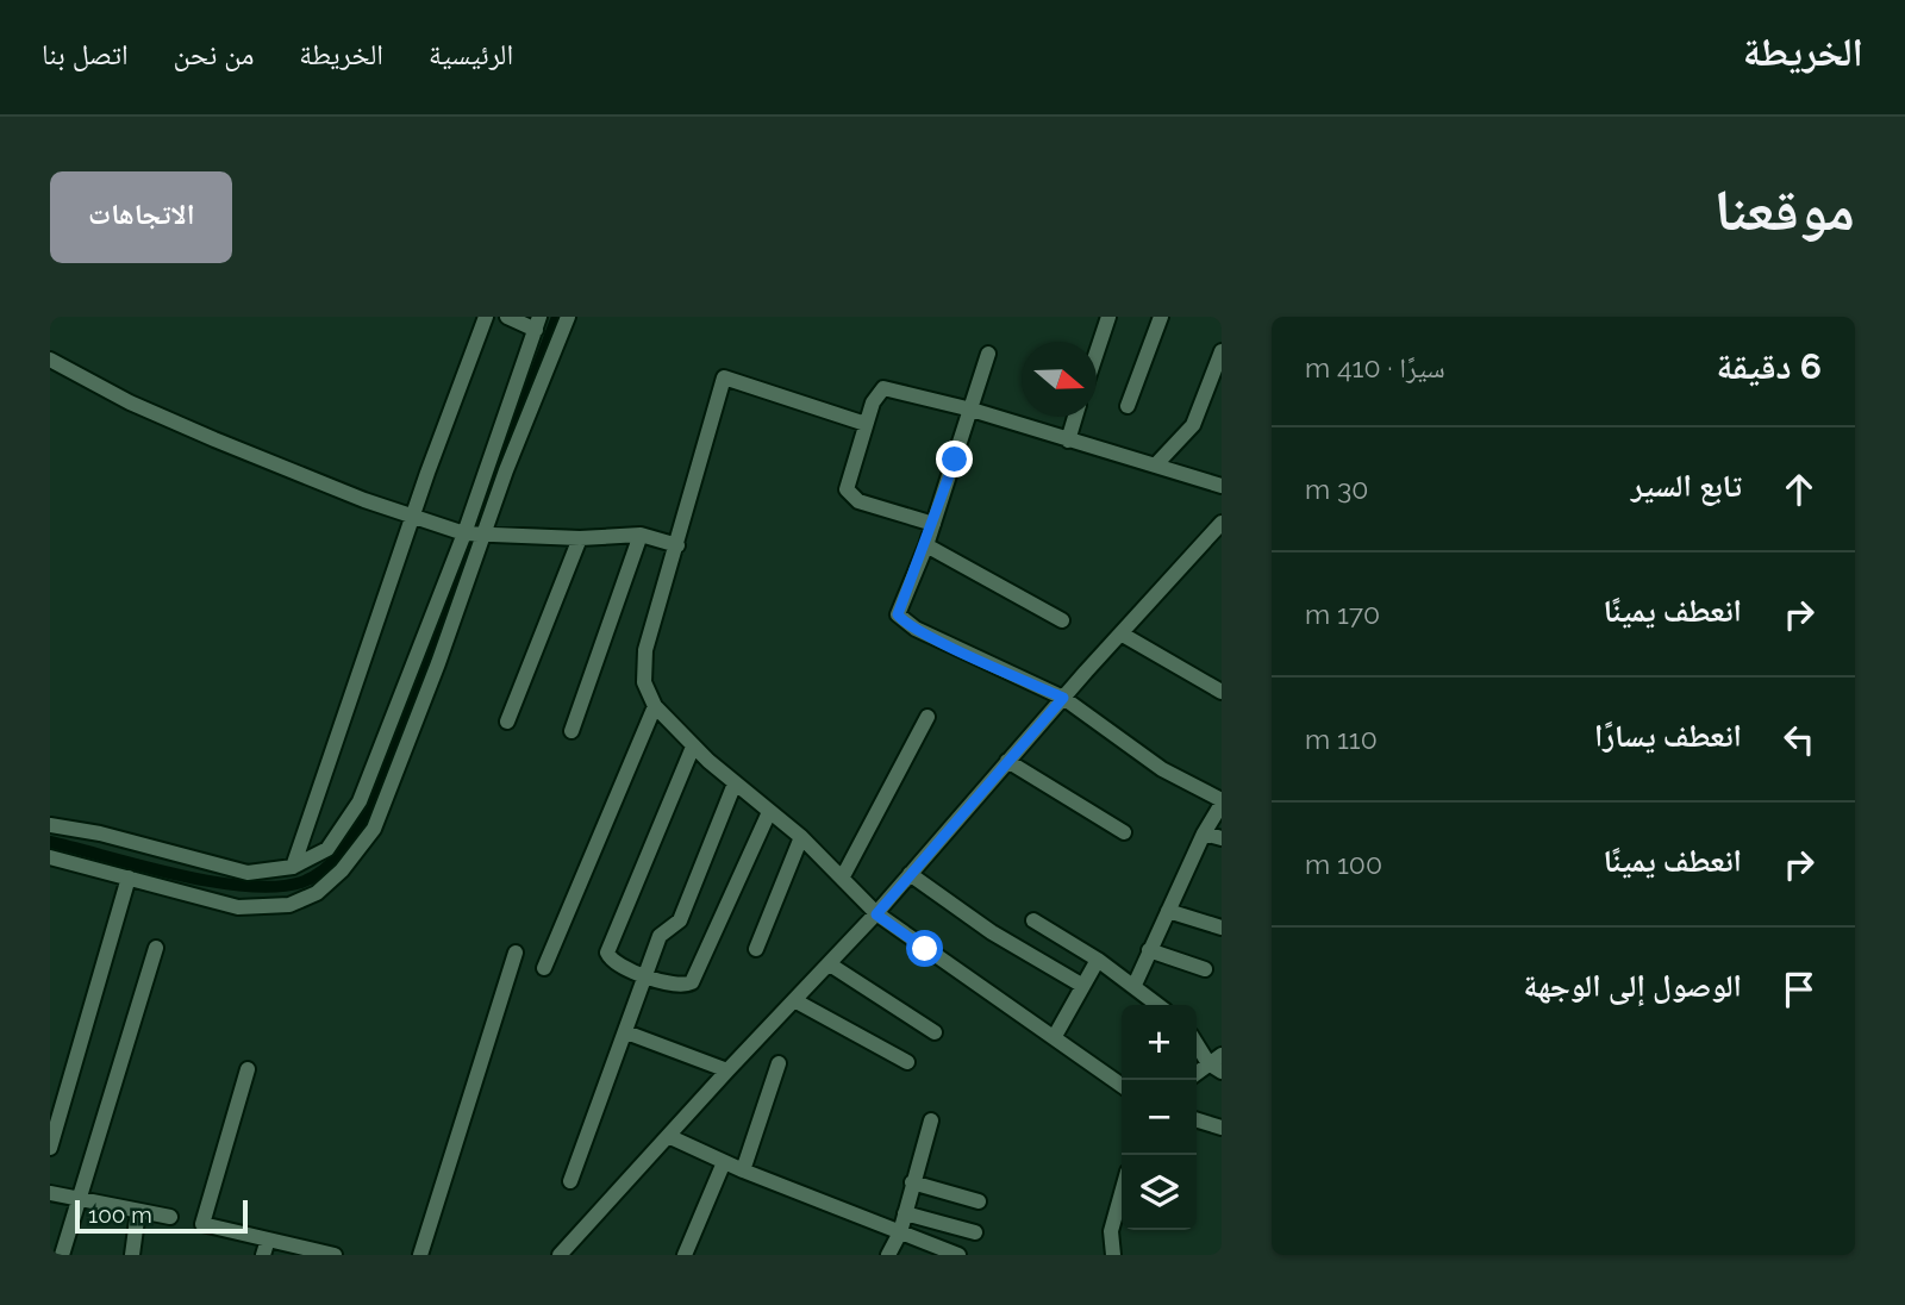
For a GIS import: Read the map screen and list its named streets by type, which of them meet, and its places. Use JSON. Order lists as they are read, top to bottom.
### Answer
{
  "scale_bar": "100 m",
  "north": "right",
  "page": {
    "header": "الخريطة",
    "nav": [
      "الرئيسية",
      "الخريطة",
      "من نحن",
      "اتصل بنا"
    ],
    "title": "موقعنا",
    "buttons": "الاتجاهات",
    "heading": ["6 دقيقة", "سيرًا · 410 m"],
    "list": [
      ["تابع السير", "30 m"],
      ["انعطف يمينًا", "170 m"],
      ["انعطف يسارًا", "110 m"],
      ["انعطف يمينًا", "100 m"],
      "الوصول إلى الوجهة"
    ],
    "map_buttons": ["+", "−"],
    "scale": "100 m"
  }
}
